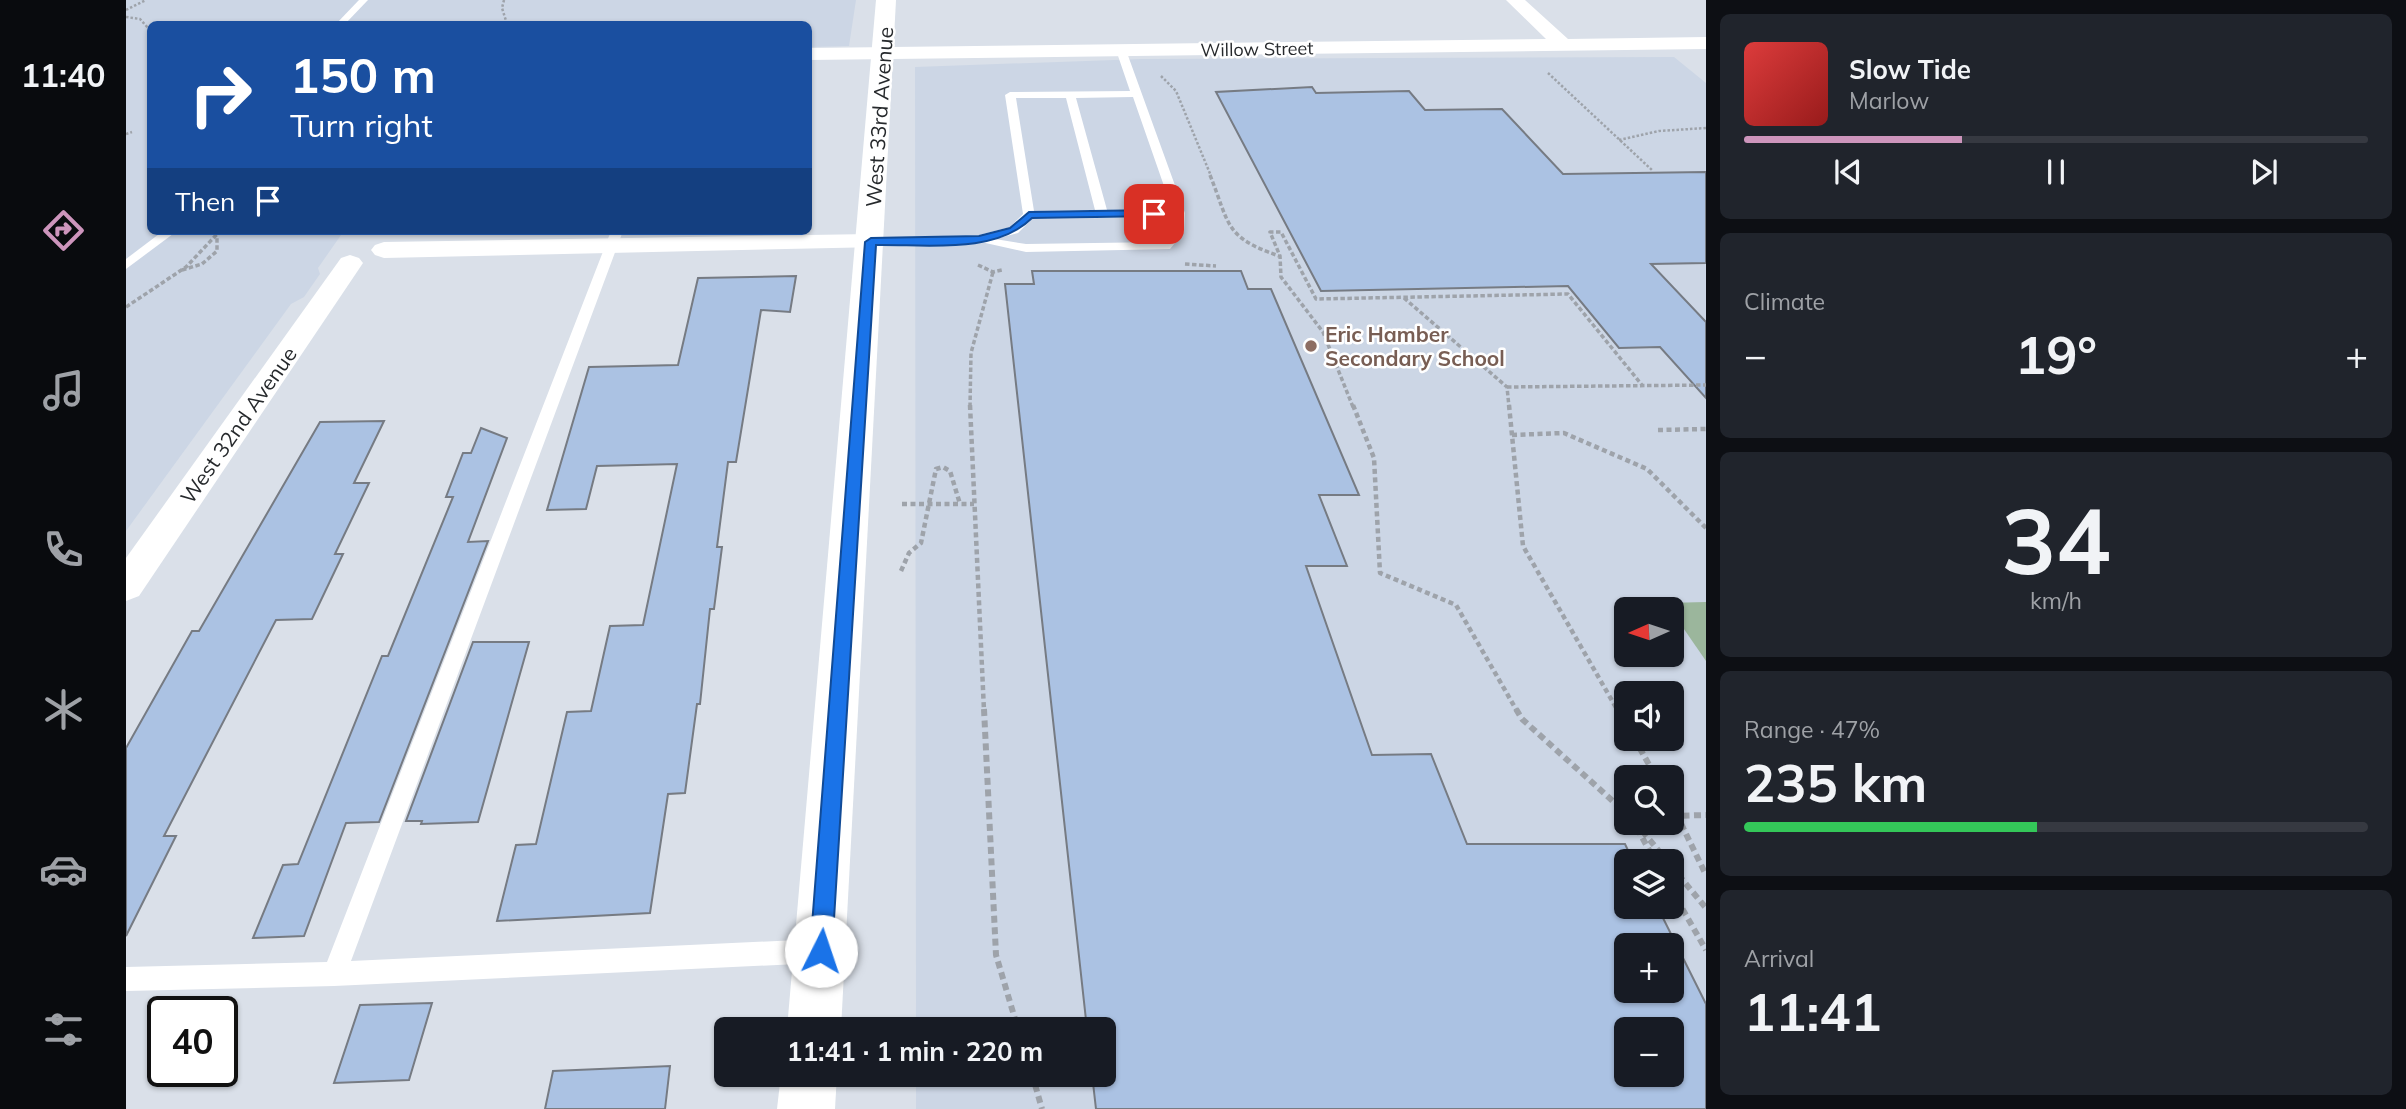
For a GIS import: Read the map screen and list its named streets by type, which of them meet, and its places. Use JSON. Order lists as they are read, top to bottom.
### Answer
{
  "streets": {
    "street": ["Willow Street", "West 33rd Avenue", "West 32nd Avenue"]
  },
  "crossings": [
    ["Willow Street", "West 33rd Avenue"]
  ],
  "places": ["Eric Hamber Secondary School"],
  "north": "left",
  "page": {
    "tabs": "11:40",
    "turn": ["150 m", "Turn right"],
    "song": ["Slow Tide", "Marlow"],
    "then": "Then",
    "tile": [
      "Climate",
      ["34", "km/h"],
      ["Range · 47%", "235 km"],
      ["Arrival", "11:41"]
    ],
    "heat": ["−", "19°", "+"],
    "map_buttons": ["+", "−"],
    "limit": "40",
    "trip": "11:41 · 1 min · 220 m"
  }
}
